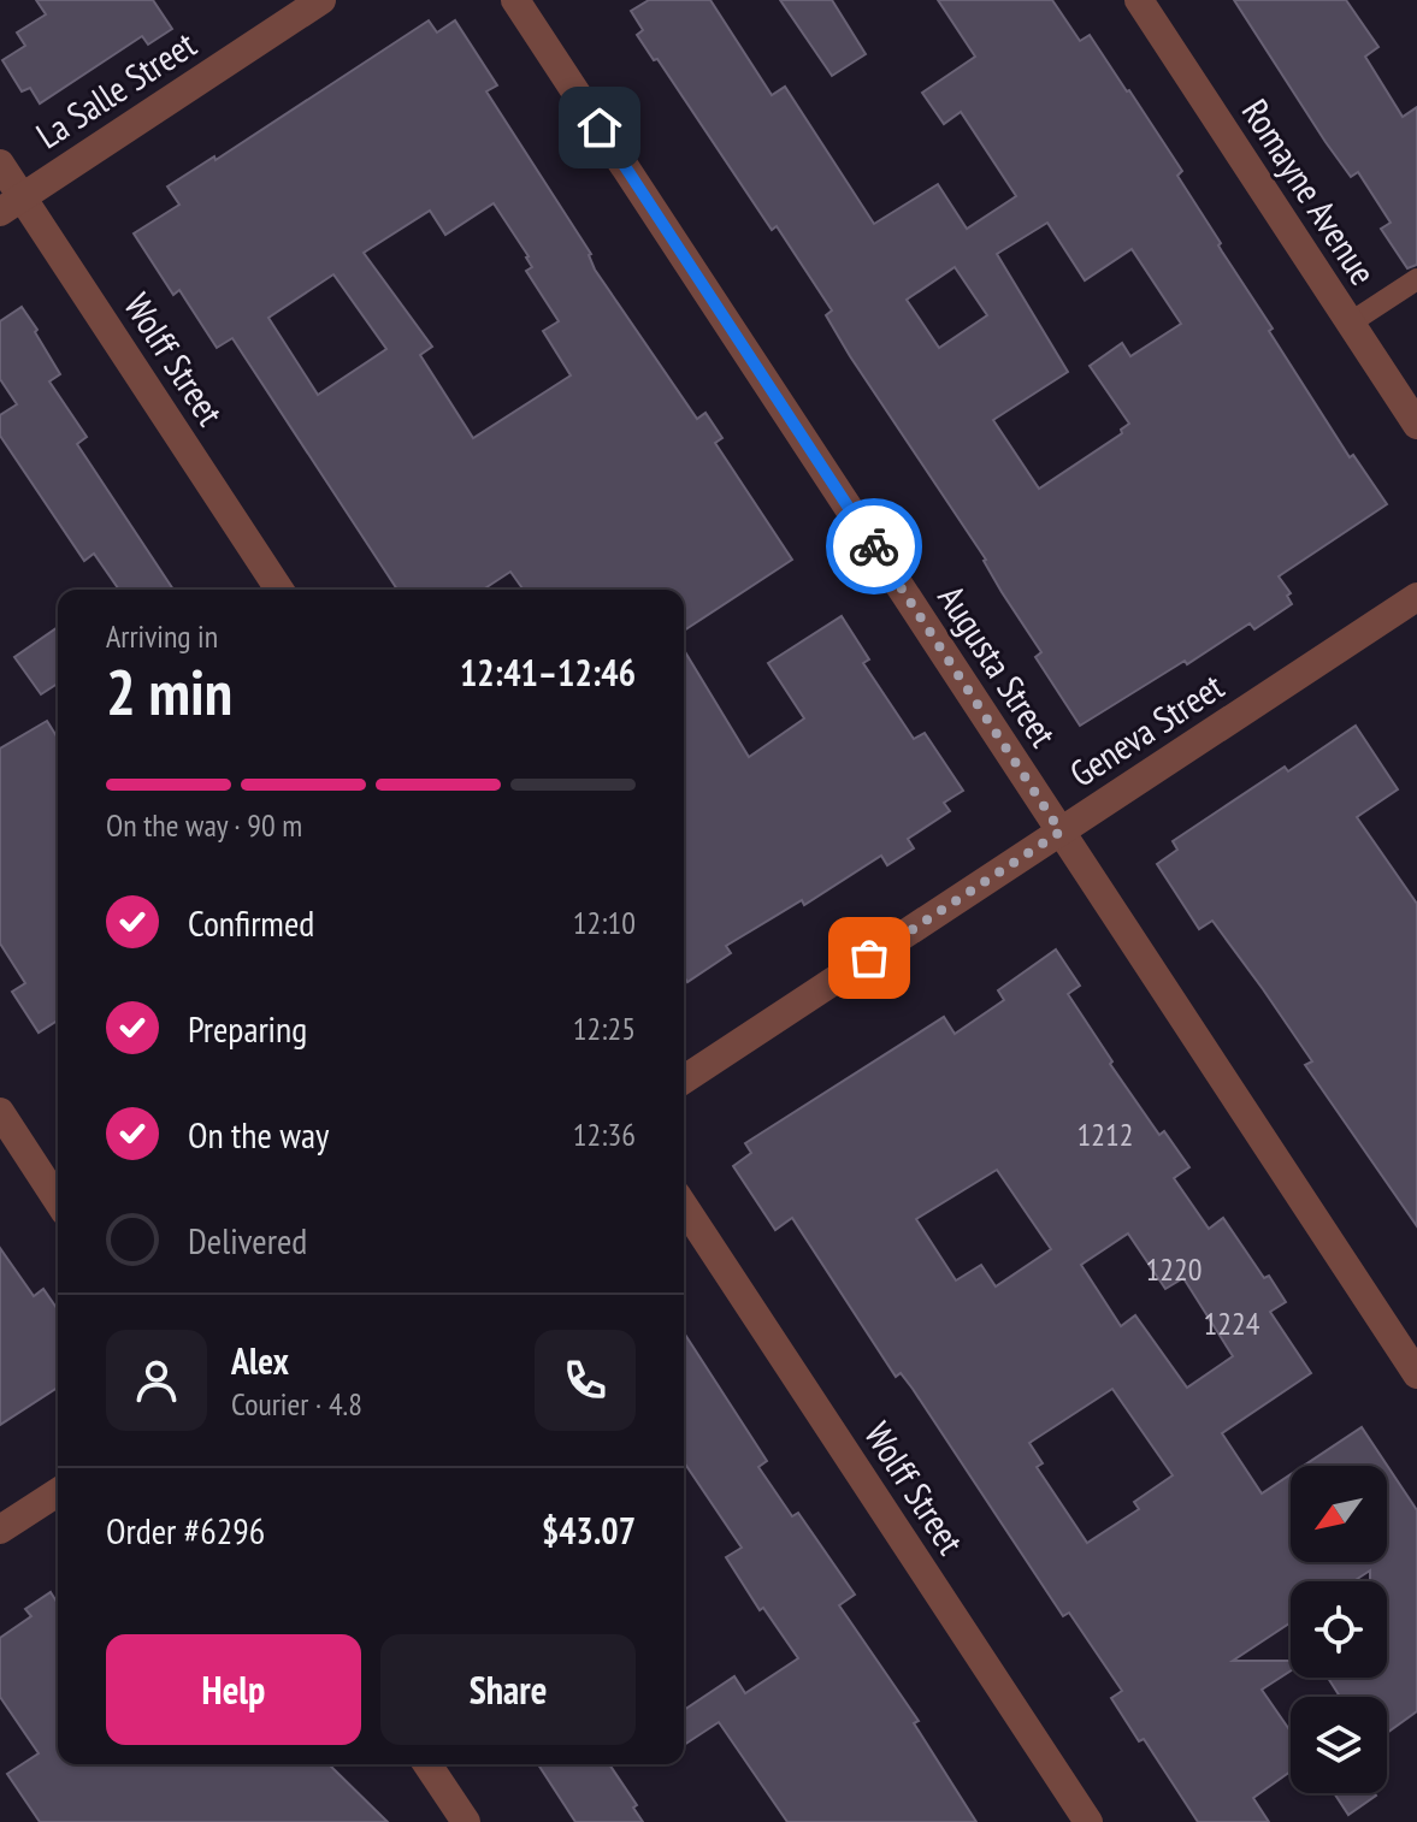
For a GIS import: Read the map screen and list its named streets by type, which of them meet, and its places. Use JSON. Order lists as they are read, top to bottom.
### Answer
{
  "streets": {
    "street": [
      "La Salle Street",
      "Romayne Avenue",
      "Wolff Street",
      "Augusta Street",
      "Geneva Street"
    ]
  },
  "crossings": [
    ["La Salle Street", "Wolff Street"],
    ["Augusta Street", "Geneva Street"]
  ],
  "house_numbers": ["1212", "1220", "1224"],
  "north": "bottom left",
  "page": {
    "heading": ["2 min", "Arriving in", "12:41–12:46"],
    "panel": [
      "Alex",
      "Courier · 4.8",
      "Order #6296",
      "$43.07"
    ],
    "bar": "On the way · 90 m",
    "list": [
      ["Confirmed", "12:10"],
      ["Preparing", "12:25"],
      ["On the way", "12:36"],
      "Delivered"
    ],
    "buttons": ["Help", "Share"]
  }
}
